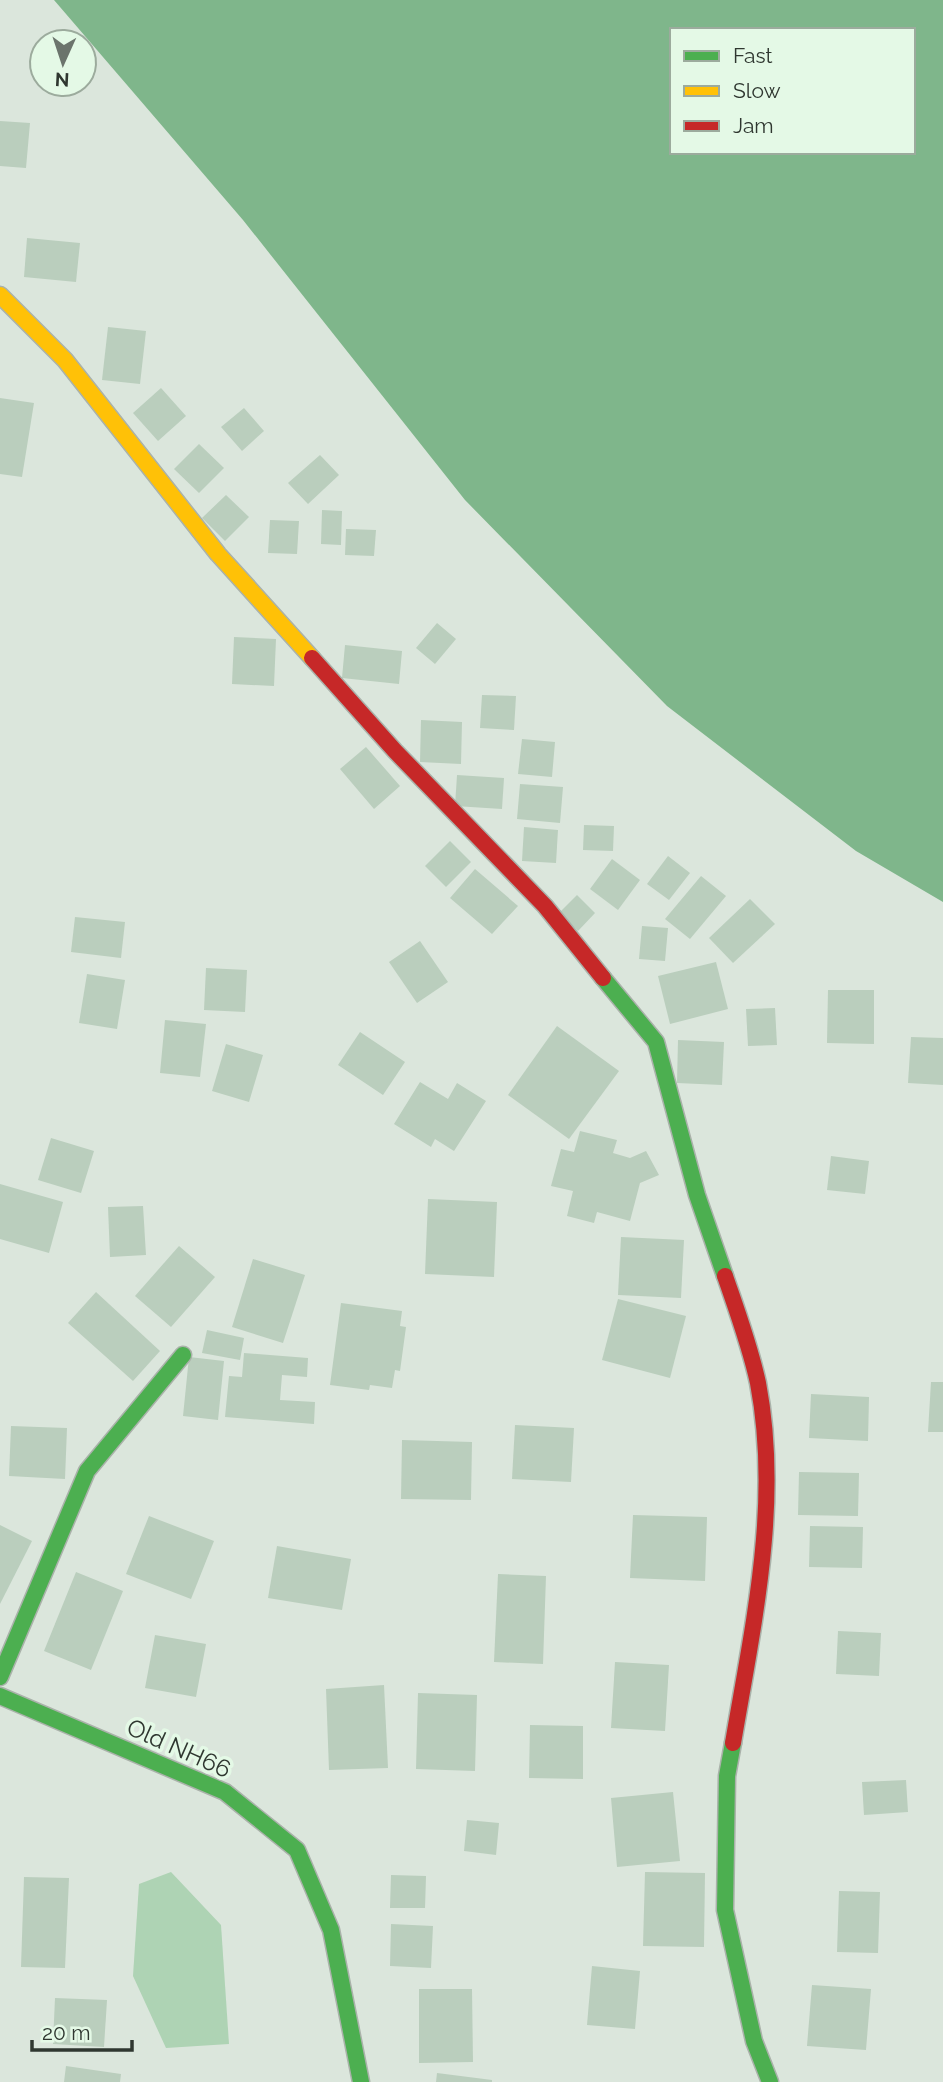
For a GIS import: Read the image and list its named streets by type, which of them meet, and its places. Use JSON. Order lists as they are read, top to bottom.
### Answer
{
  "streets": {
    "street": ["Old NH66"]
  },
  "legend": ["Fast", "Slow", "Jam"],
  "scale_bar": "20 m",
  "north": "bottom"
}
